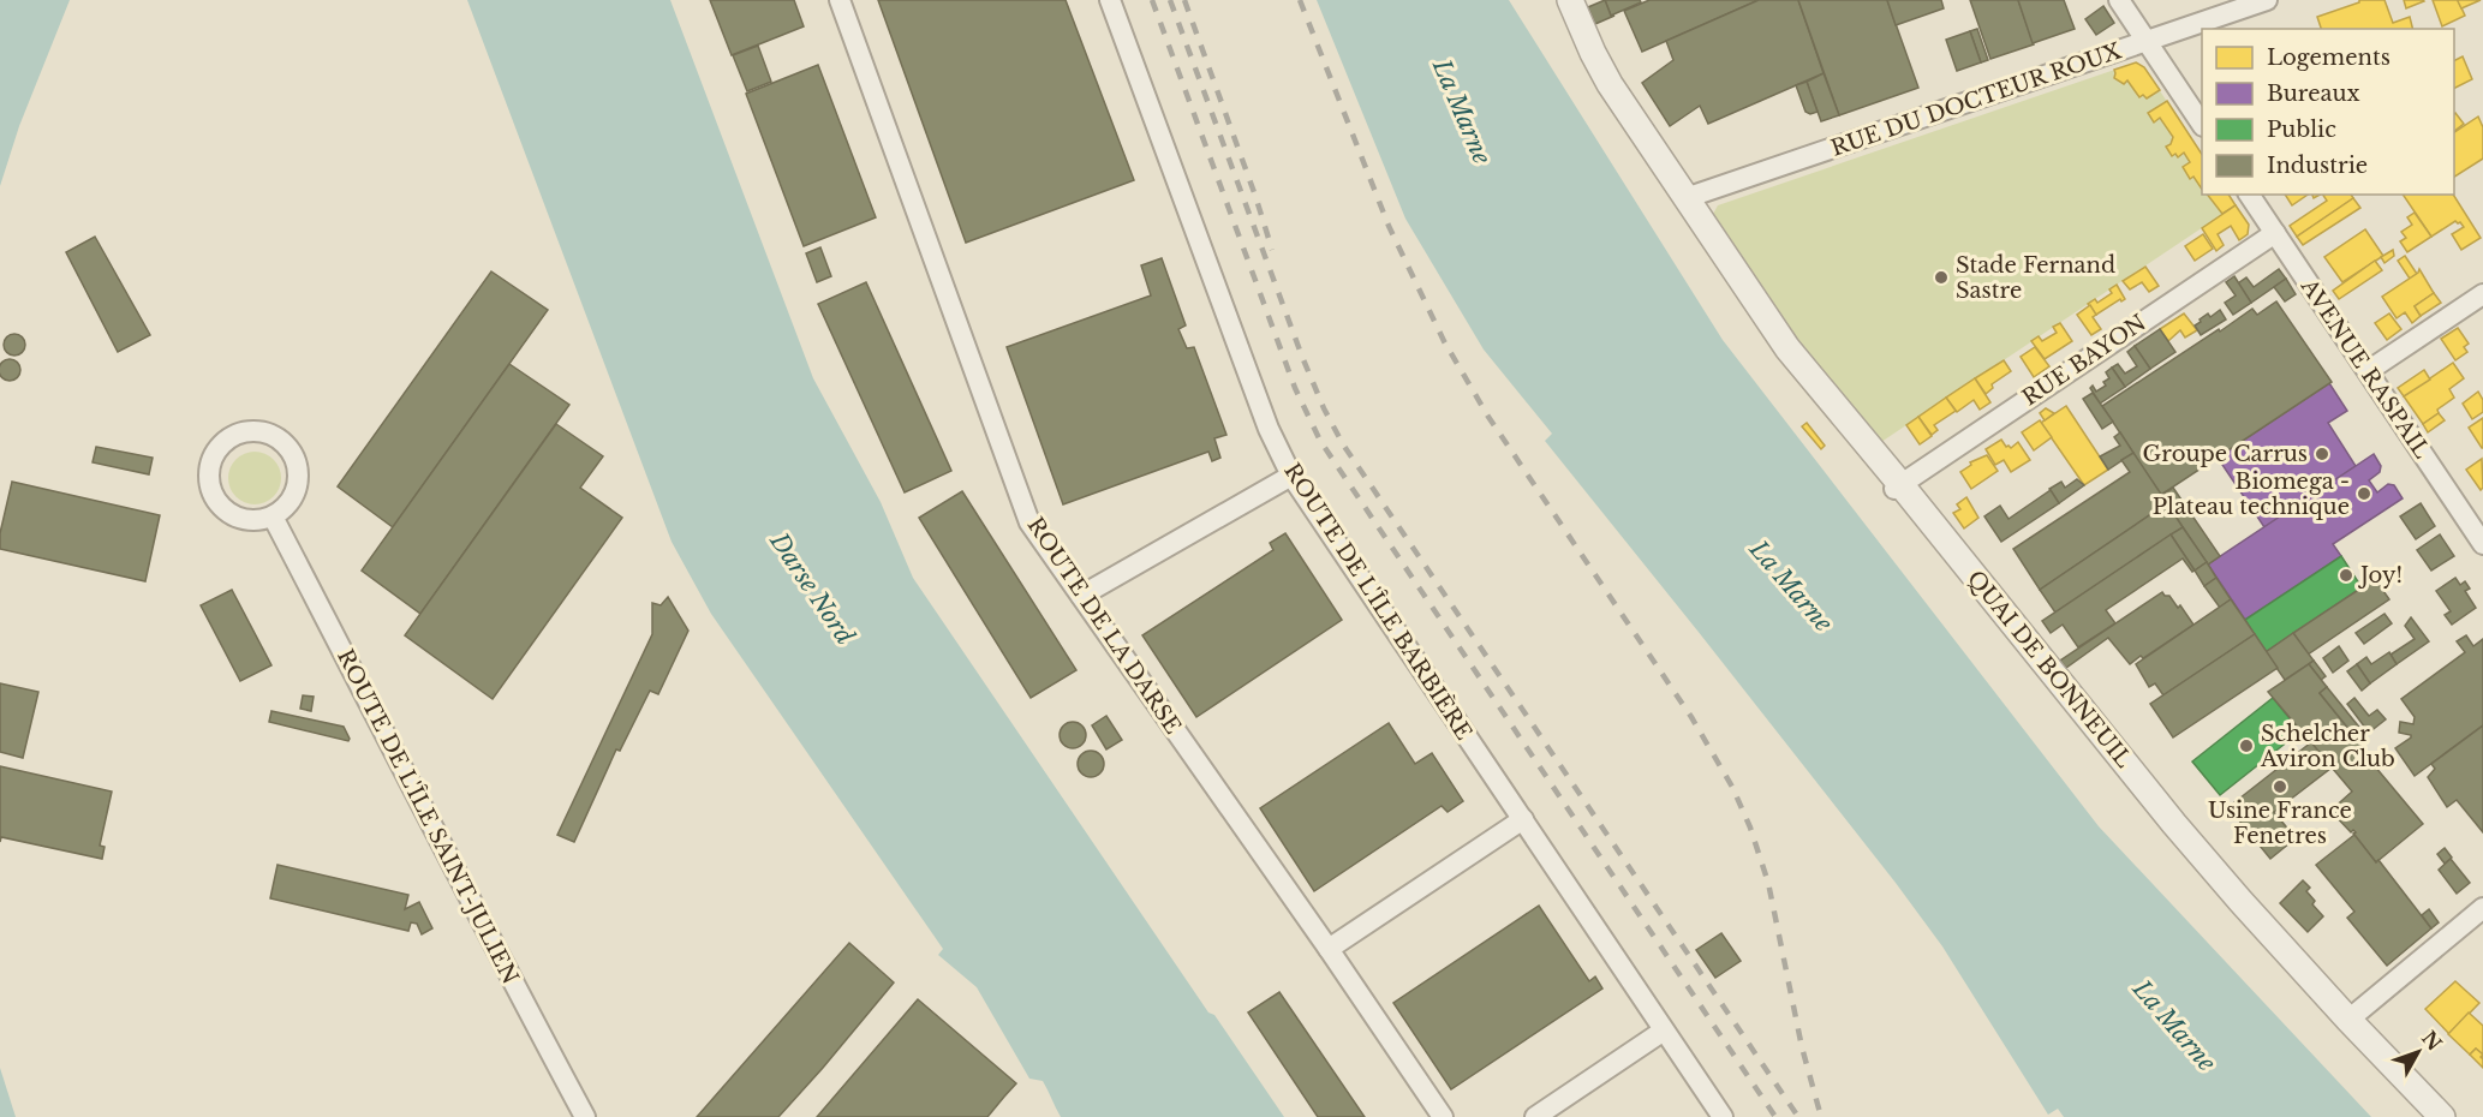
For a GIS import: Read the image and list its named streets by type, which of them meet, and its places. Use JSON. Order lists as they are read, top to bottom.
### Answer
{
  "streets": {
    "street": [
      "RUE DU DOCTEUR ROUX",
      "RUE BAYON",
      "AVENUE RASPAIL",
      "ROUTE DE L'ÎLE BARBIÈRE",
      "ROUTE DE LA DARSE",
      "QUAI DE BONNEUIL",
      "ROUTE DE L'ÎLE SAINT-JULIEN"
    ]
  },
  "crossings": [
    ["RUE DU DOCTEUR ROUX", "QUAI DE BONNEUIL"],
    ["RUE BAYON", "AVENUE RASPAIL"],
    ["RUE BAYON", "QUAI DE BONNEUIL"]
  ],
  "water": ["La Marne", "Darse Nord"],
  "places": [
    "Stade Fernand Sastre",
    "Groupe Carrus",
    "Biomega - Plateau technique",
    "Joy!",
    "Schelcher Aviron Club",
    "Usine France Fenetres"
  ],
  "legend": [
    "Logements",
    "Bureaux",
    "Public",
    "Industrie"
  ],
  "north": "top right"
}
